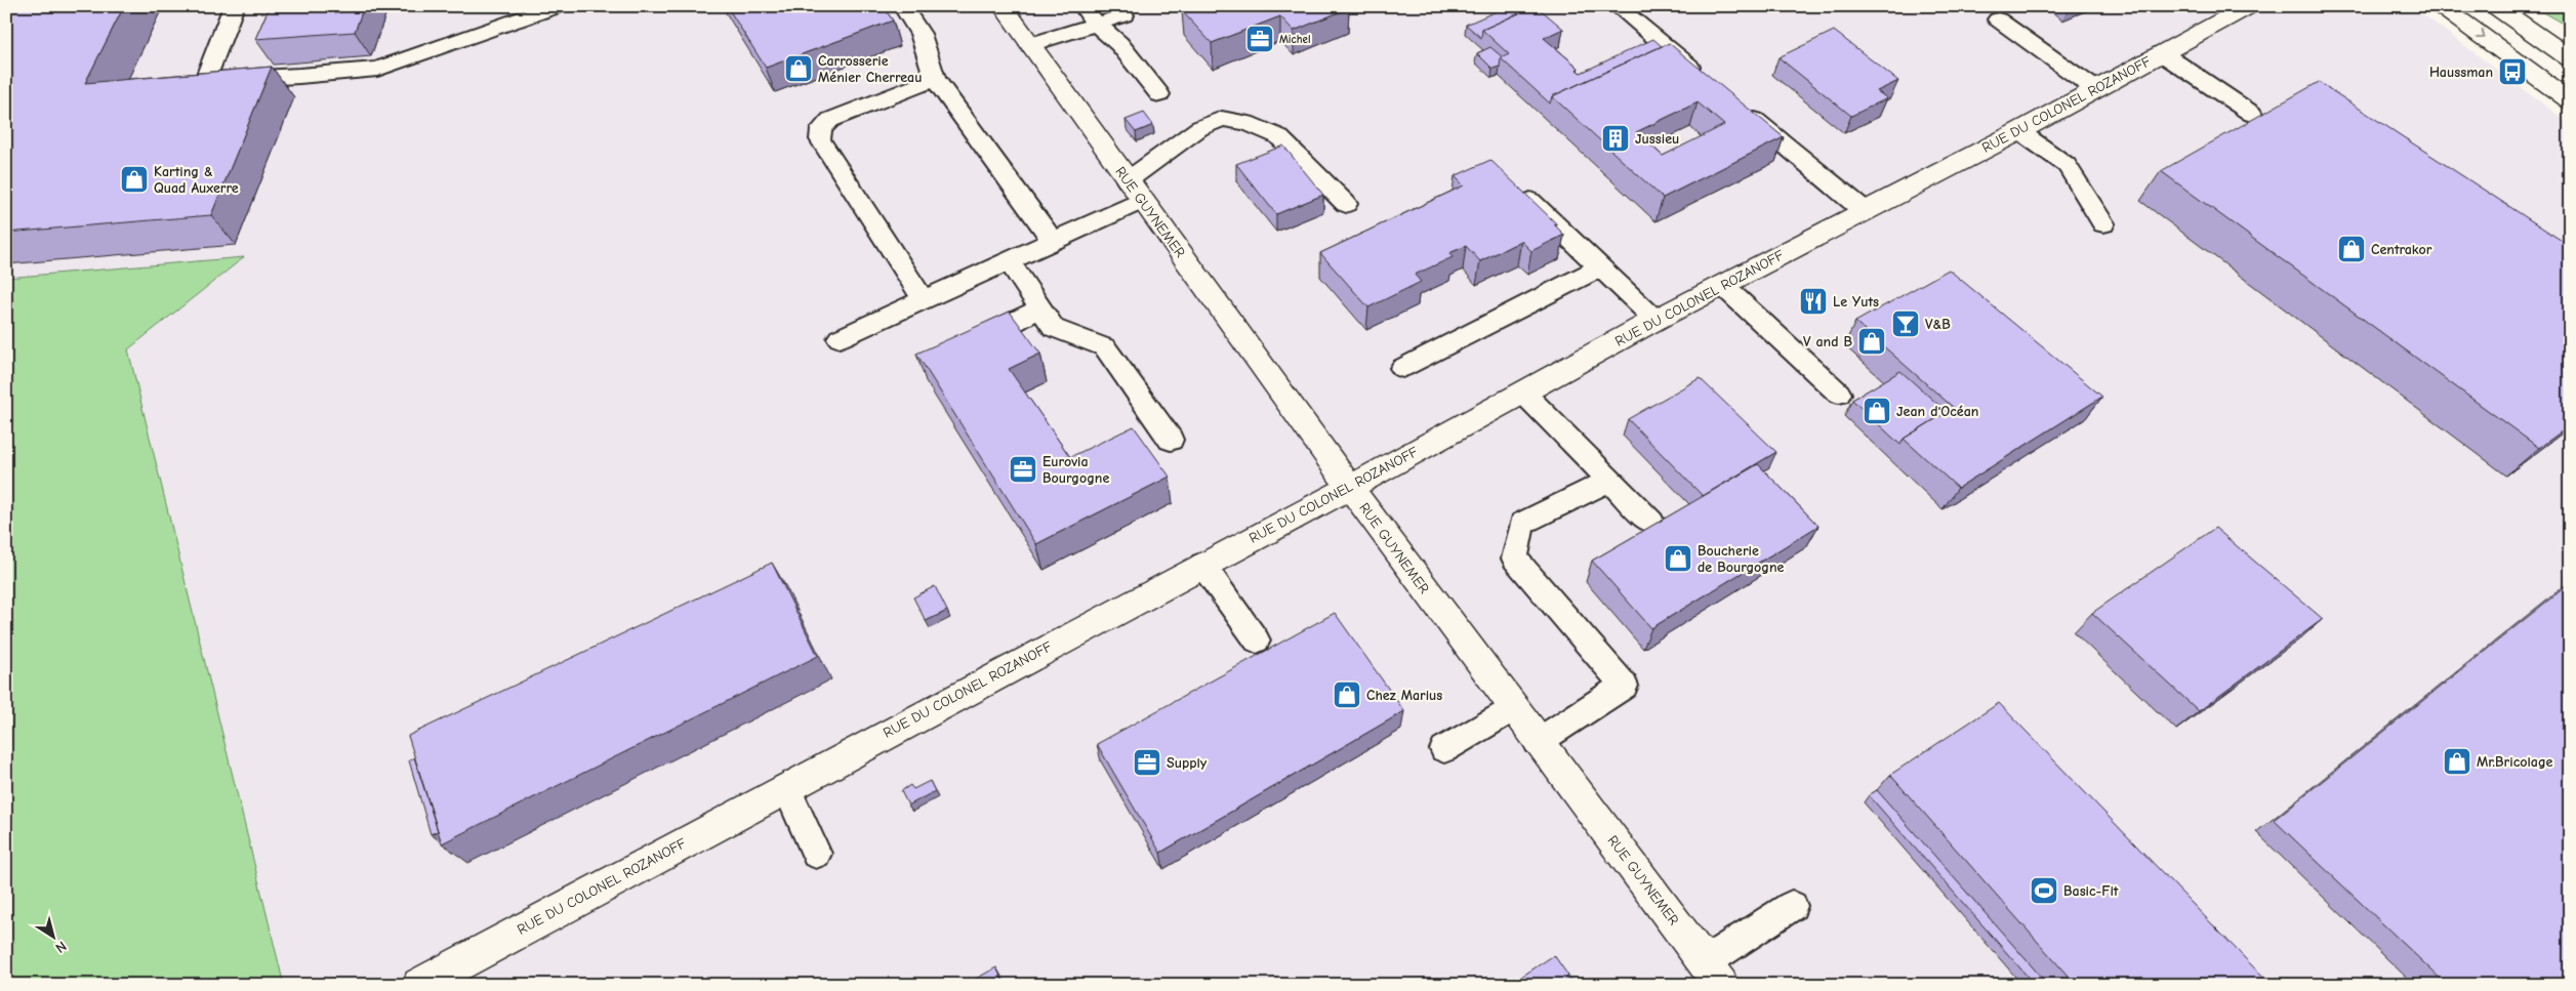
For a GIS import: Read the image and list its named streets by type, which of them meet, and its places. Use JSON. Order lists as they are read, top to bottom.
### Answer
{
  "streets": {
    "street": ["RUE DU COLONEL ROZANOFF", "RUE GUYNEMER"]
  },
  "crossings": [
    ["RUE DU COLONEL ROZANOFF", "RUE GUYNEMER"]
  ],
  "places": {
    "office": ["Michel", "Eurovia Bourgogne", "Supply"],
    "shop": [
      "Carrosserie Ménier Cherreau",
      "Karting & Quad Auxerre",
      "Centrakor",
      "V and B",
      "Jean d'Océan",
      "Boucherie de Bourgogne",
      "Chez Marius",
      "Mr.Bricolage"
    ],
    "bus stop": ["Haussman"],
    "building": ["Jussieu"],
    "restaurant": ["Le Yuts"],
    "bar": ["V&B"],
    "sports": ["Basic-Fit"]
  },
  "north": "bottom right"
}
